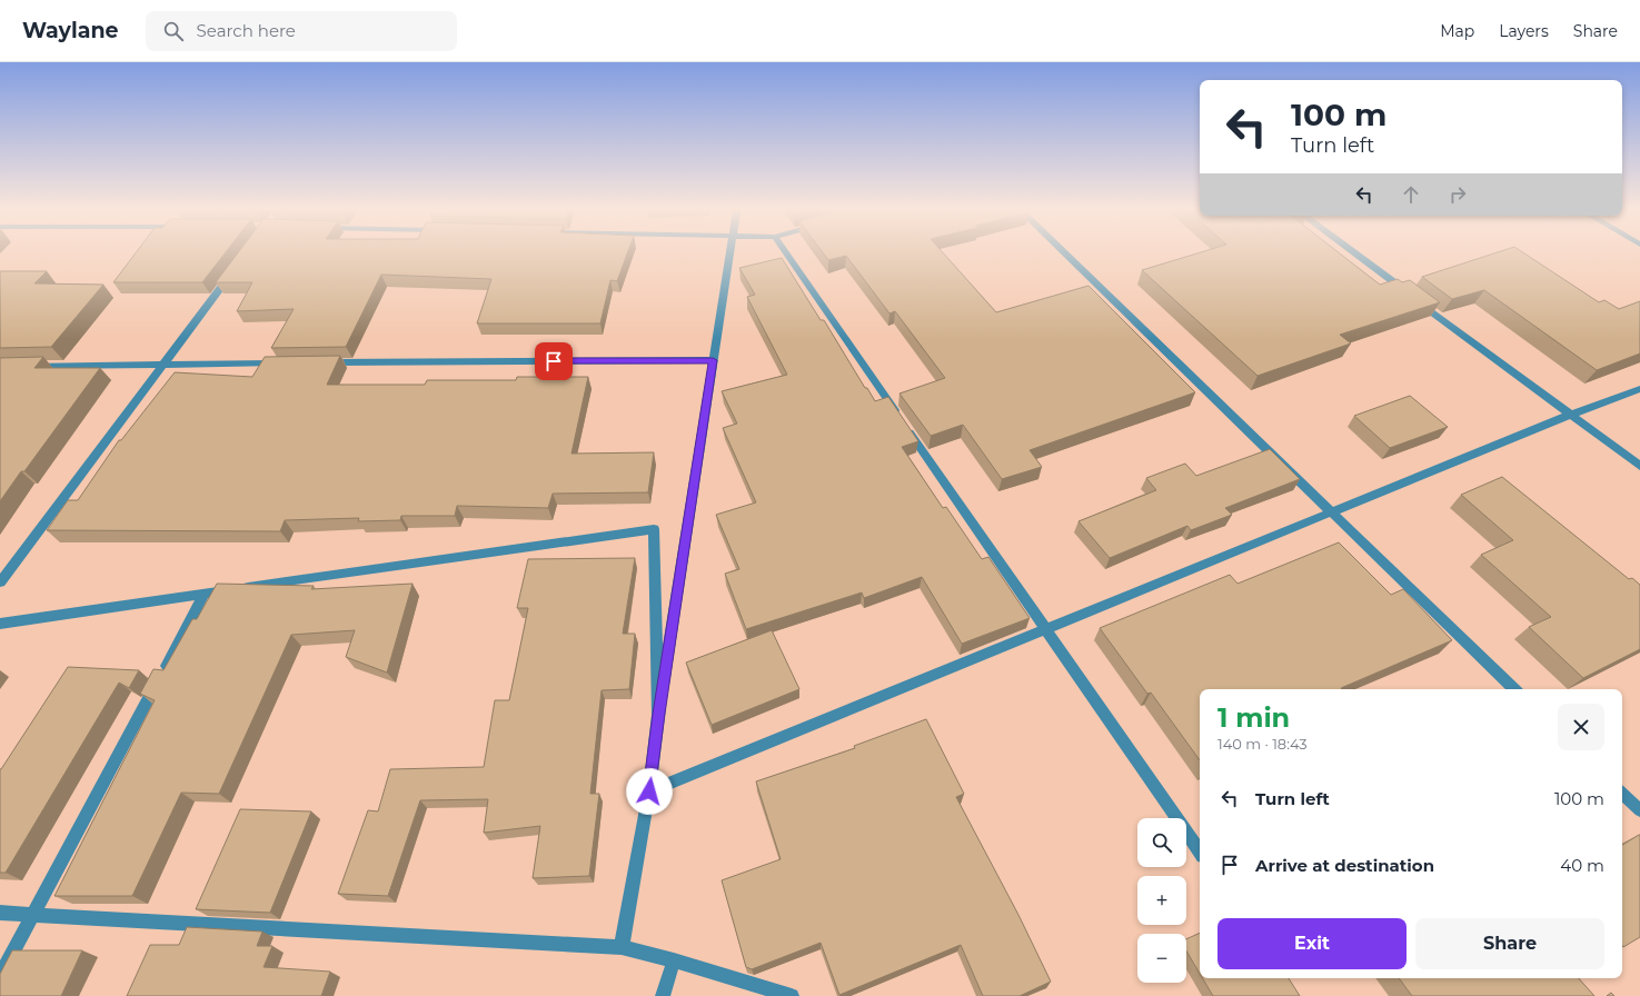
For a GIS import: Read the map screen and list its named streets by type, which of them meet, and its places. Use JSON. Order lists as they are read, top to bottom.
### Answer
{
  "page": {
    "header": "Waylane",
    "search": "Search here",
    "nav": ["Map", "Layers", "Share"],
    "turn": ["100 m", "Turn left"],
    "heading": ["1 min", "140 m · 18:43"],
    "list": [
      {
        "name": "Turn left",
        "value": "100 m"
      },
      {
        "name": "Arrive at destination",
        "value": "40 m"
      }
    ],
    "map_buttons": ["+", "−"],
    "buttons": ["Exit", "Share"]
  }
}
